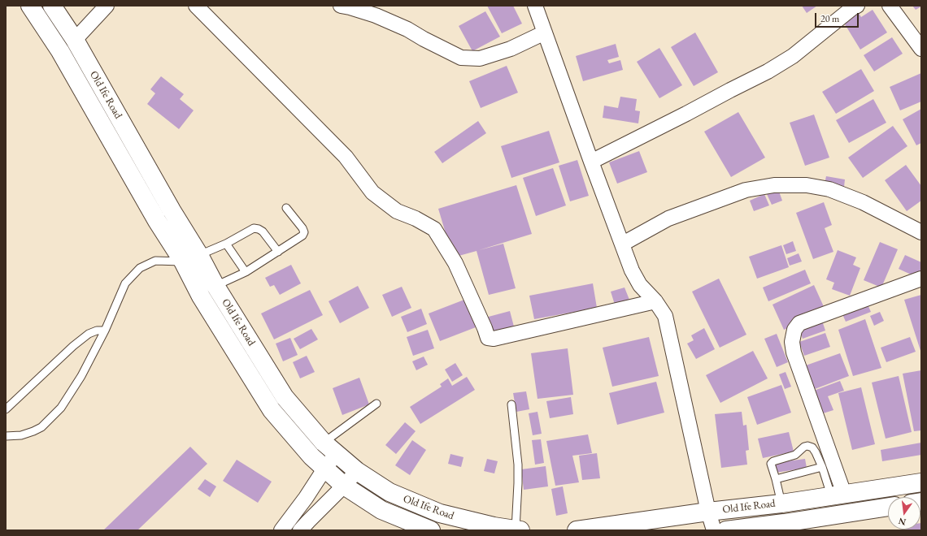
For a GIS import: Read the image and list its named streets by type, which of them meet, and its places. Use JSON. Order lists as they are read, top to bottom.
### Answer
{
  "streets": {
    "main road": ["Old Ife Road"]
  },
  "scale_bar": "20 m",
  "north": "bottom"
}
